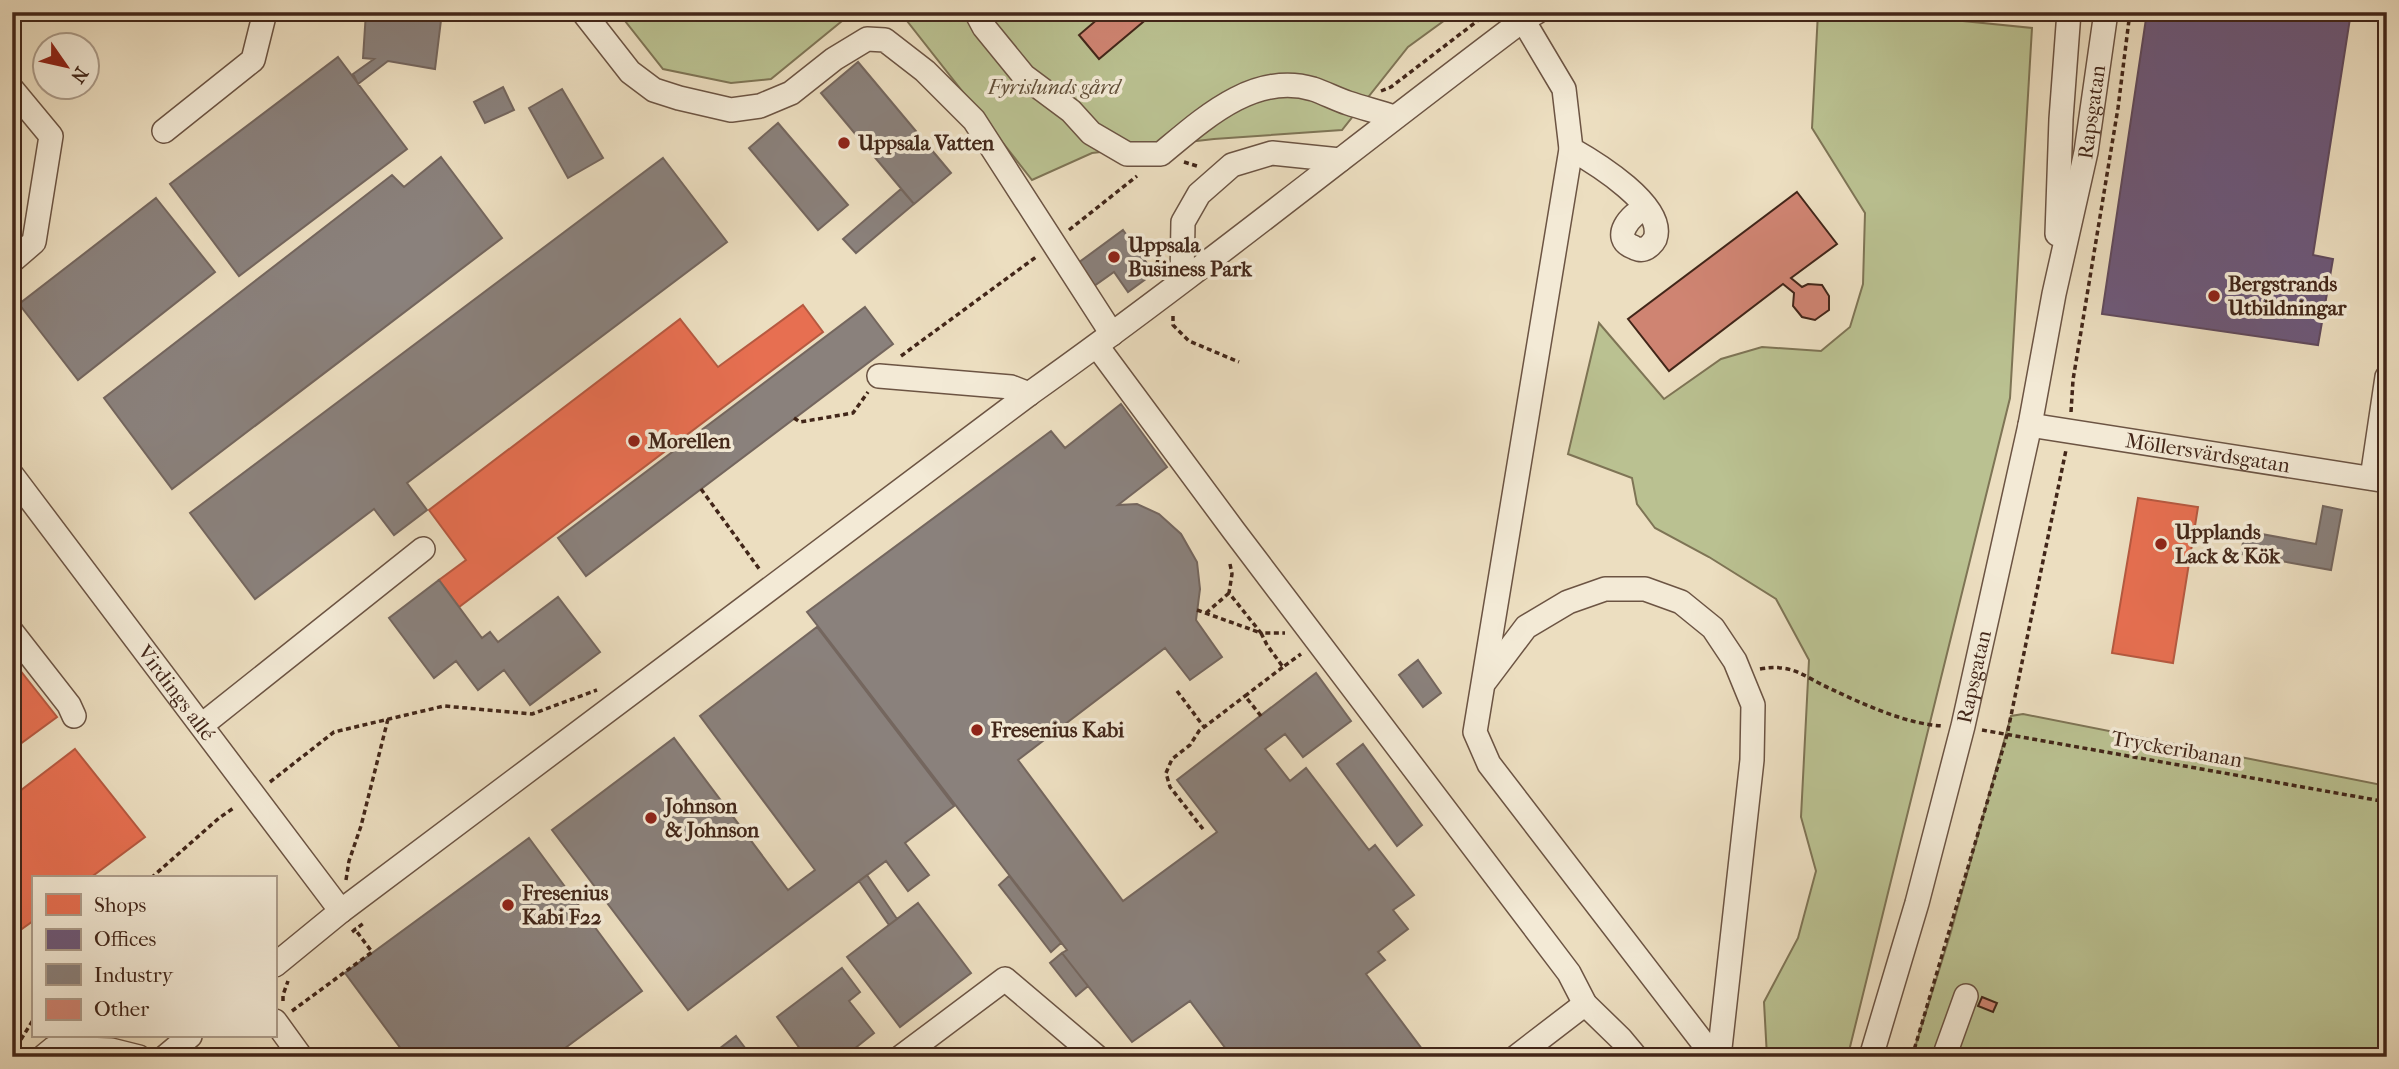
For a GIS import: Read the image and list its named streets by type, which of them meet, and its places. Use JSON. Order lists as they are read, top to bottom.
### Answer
{
  "streets": {
    "street": ["Rapsgatan", "Möllersvärdsgatan", "Virdings allé"],
    "path": ["Tryckeribanan"]
  },
  "crossings": [
    ["Rapsgatan", "Möllersvärdsgatan"],
    ["Rapsgatan", "Tryckeribanan"]
  ],
  "parks": ["Fyrislunds gård"],
  "places": [
    "Uppsala Vatten",
    "Uppsala Business Park",
    "Bergstrands Utbildningar",
    "Morellen",
    "Upplands Lack & Kök",
    "Fresenius Kabi",
    "Johnson & Johnson",
    "Fresenius Kabi F22"
  ],
  "legend": [
    "Shops",
    "Offices",
    "Industry",
    "Other"
  ],
  "north": "bottom right"
}
